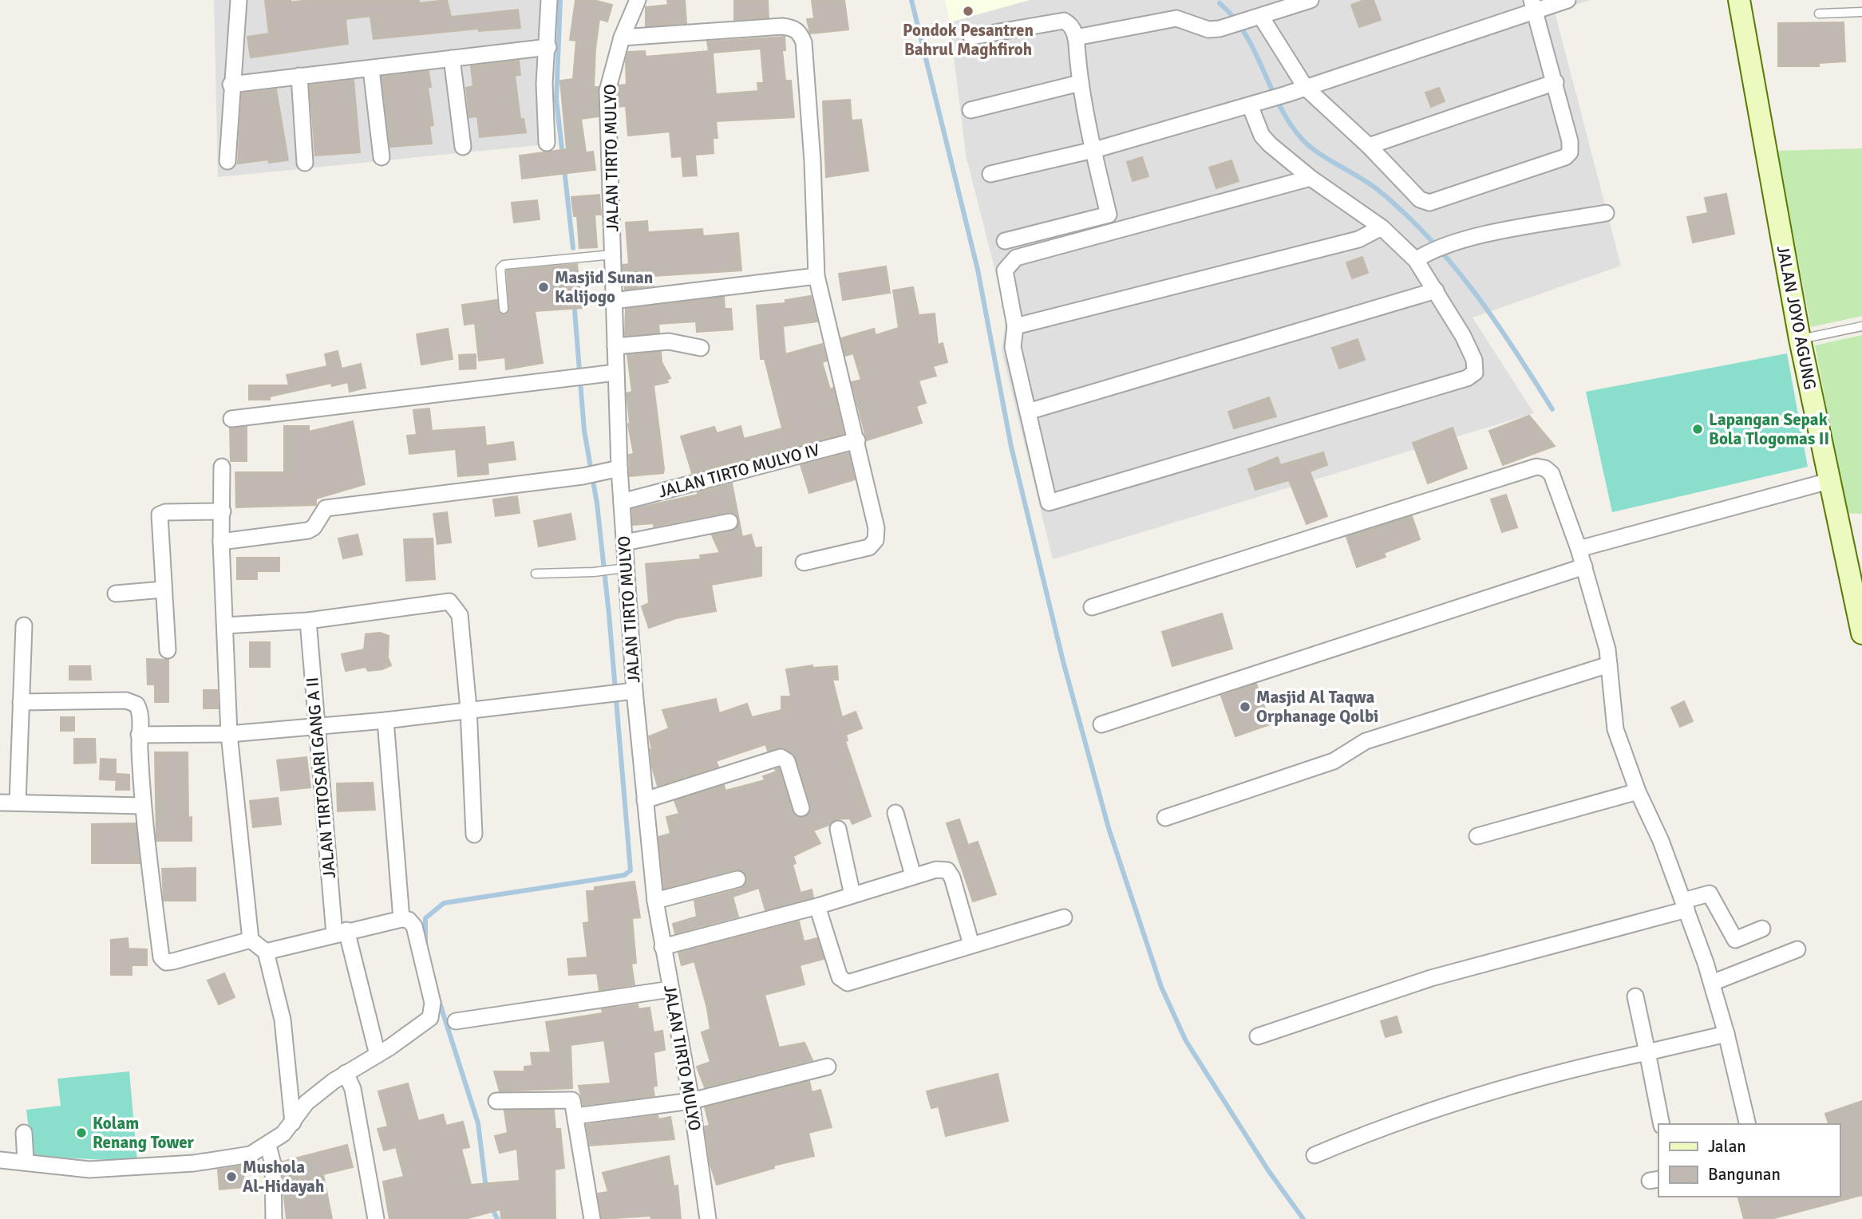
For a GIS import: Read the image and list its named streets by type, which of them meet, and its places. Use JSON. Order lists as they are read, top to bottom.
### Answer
{
  "streets": {
    "main road": ["JALAN JOYO AGUNG"],
    "street": ["JALAN TIRTO MULYO", "JALAN TIRTO MULYO IV", "JALAN TIRTOSARI GANG A II"]
  },
  "crossings": [
    ["JALAN TIRTO MULYO", "JALAN TIRTO MULYO IV"]
  ],
  "places": [
    "Pondok Pesantren Bahrul Maghfiroh",
    "Masjid Sunan Kalijogo",
    "Lapangan Sepak Bola Tlogomas II",
    "Masjid Al Taqwa Orphanage Qolbi",
    "Kolam Renang Tower",
    "Mushola Al-Hidayah"
  ],
  "legend": ["Jalan", "Bangunan"]
}
